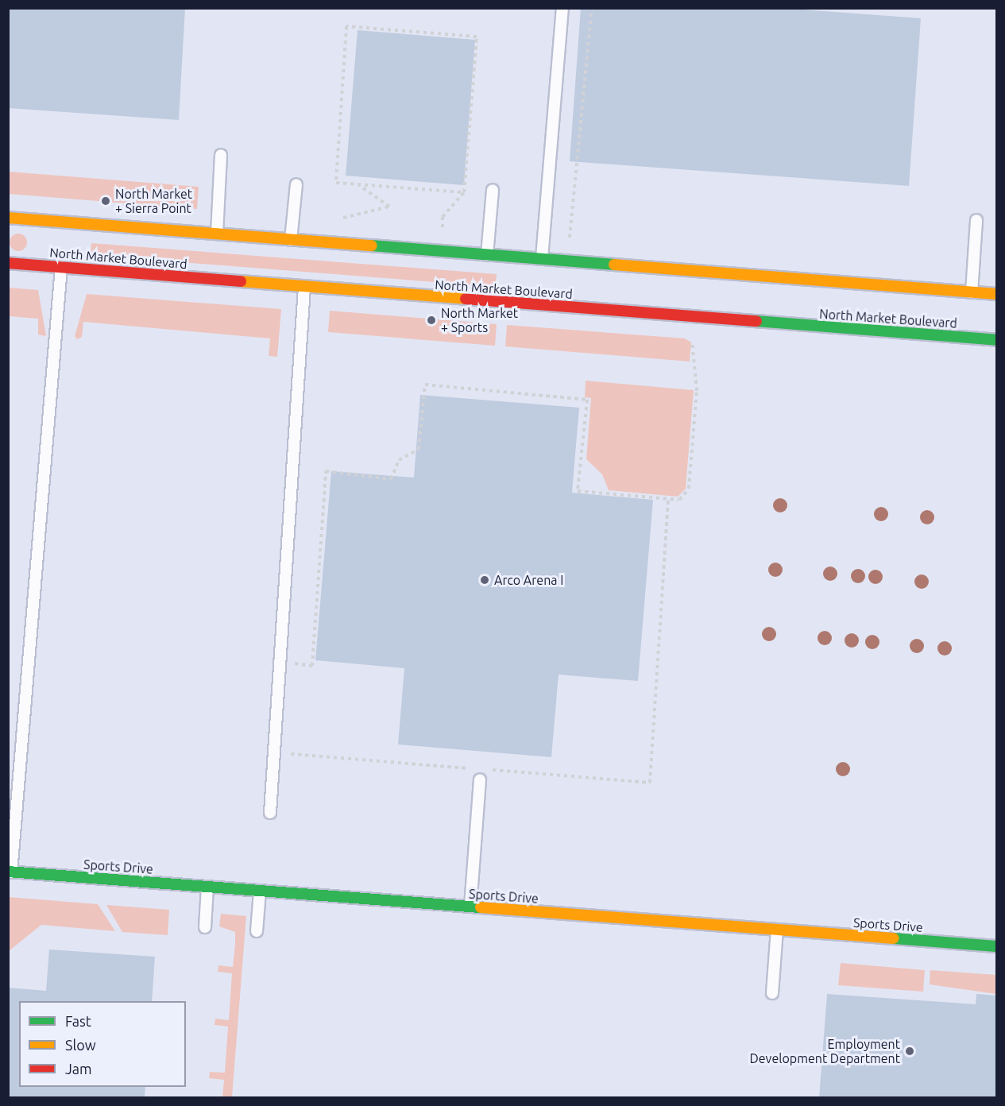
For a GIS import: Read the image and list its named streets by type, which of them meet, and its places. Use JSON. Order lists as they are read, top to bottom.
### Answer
{
  "streets": {
    "main road": ["North Market Boulevard", "Sports Drive"]
  },
  "places": [
    "North Market + Sierra Point",
    "North Market + Sports",
    "Arco Arena I",
    "Employment Development Department"
  ],
  "legend": ["Fast", "Slow", "Jam"]
}
